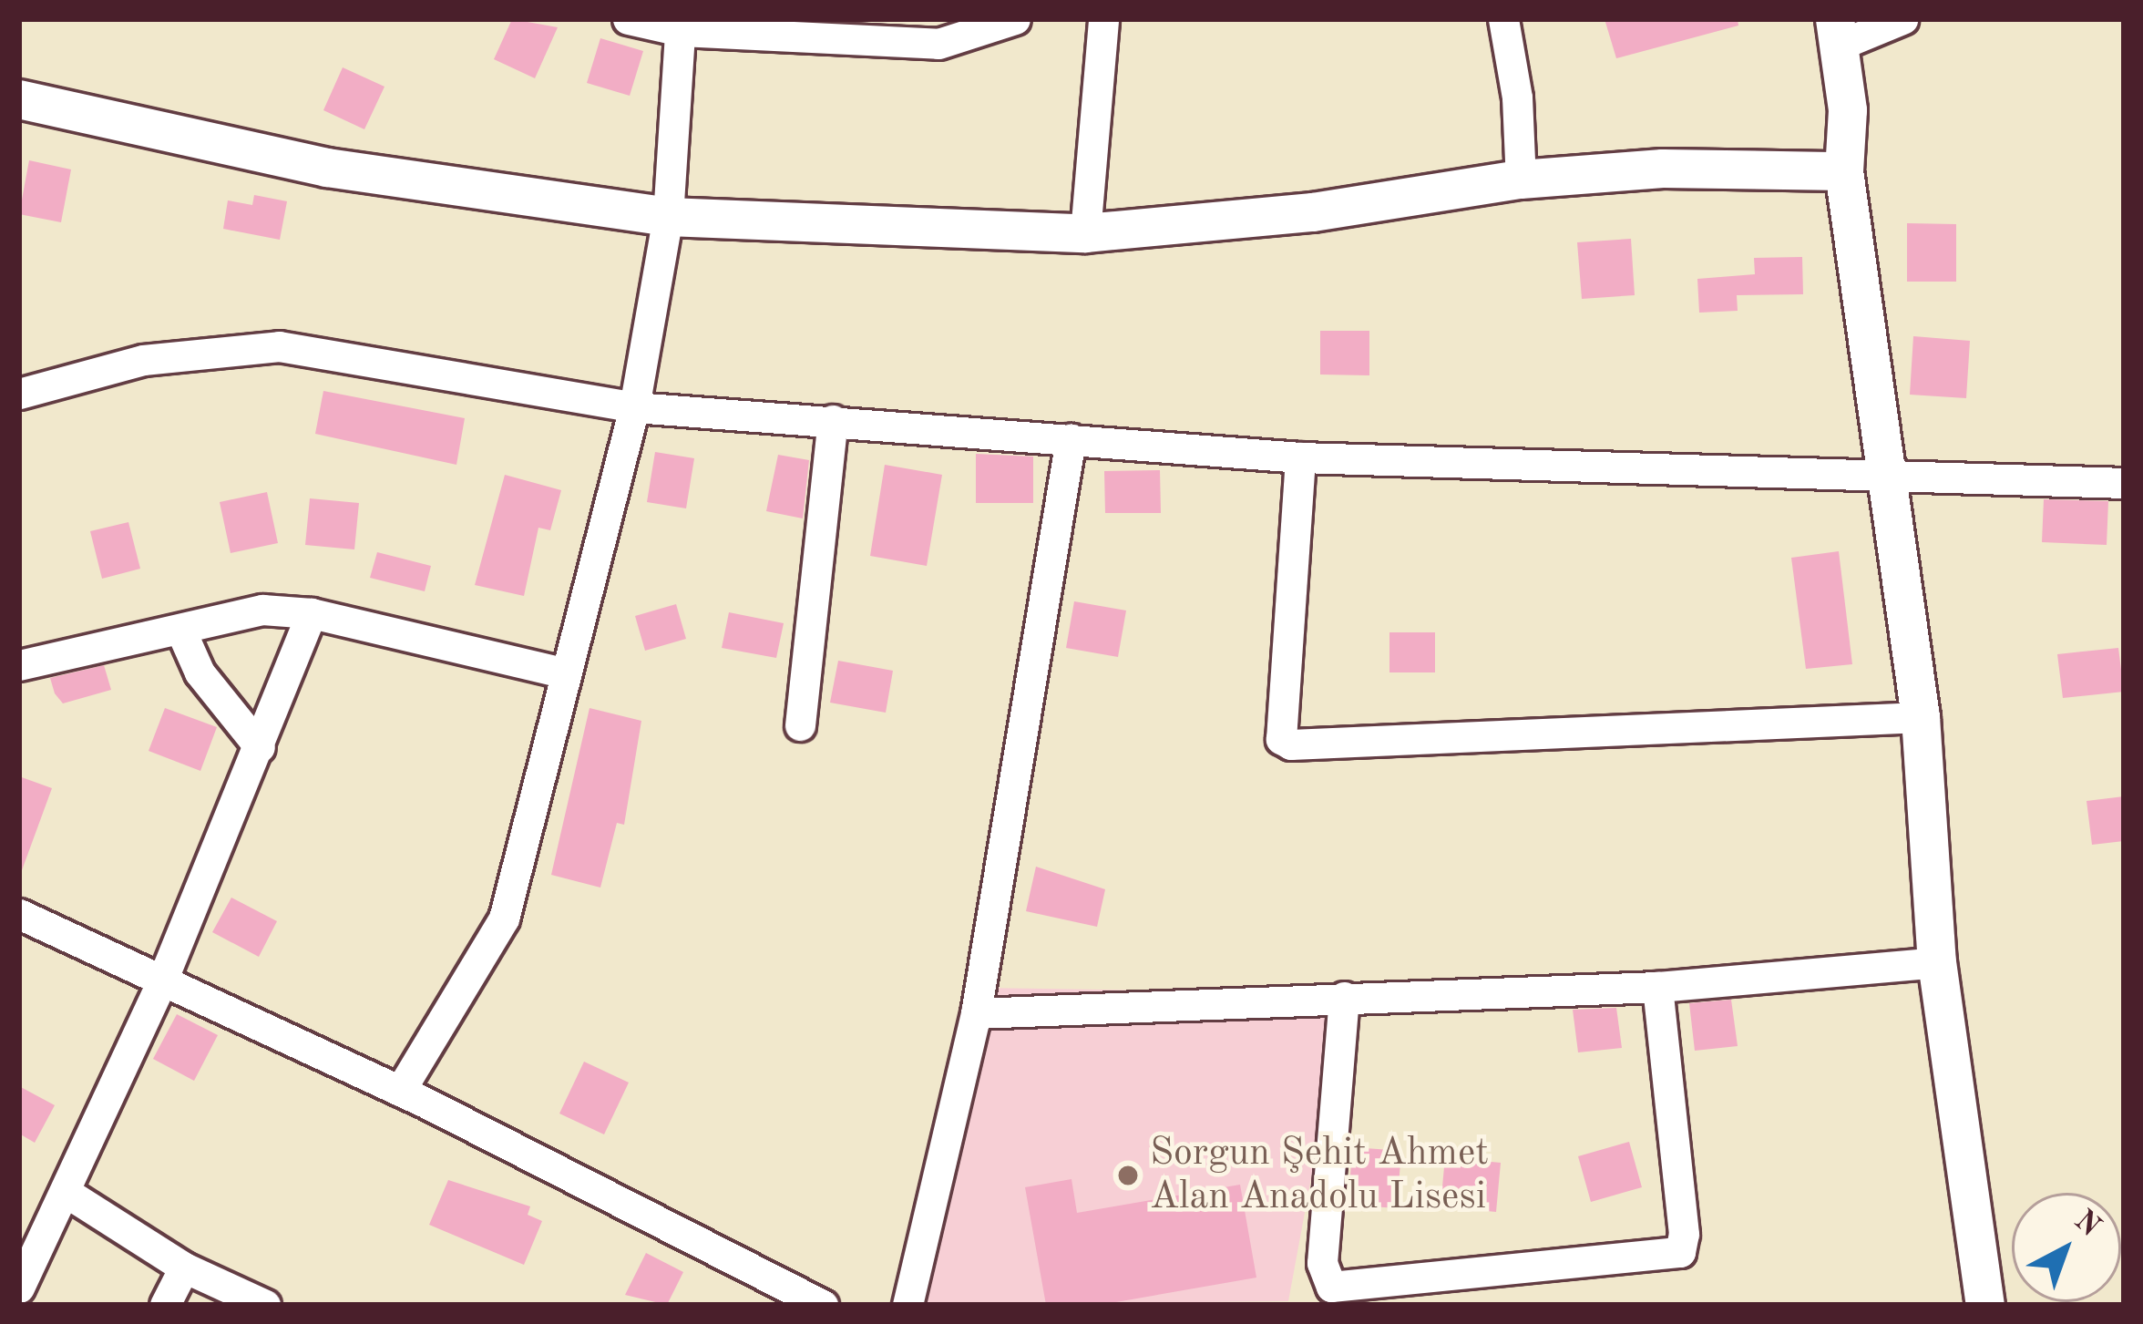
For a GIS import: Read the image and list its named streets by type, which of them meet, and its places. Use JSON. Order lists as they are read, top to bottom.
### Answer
{
  "places": ["Sorgun Şehit Ahmet Alan Anadolu Lisesi"],
  "north": "top right"
}
